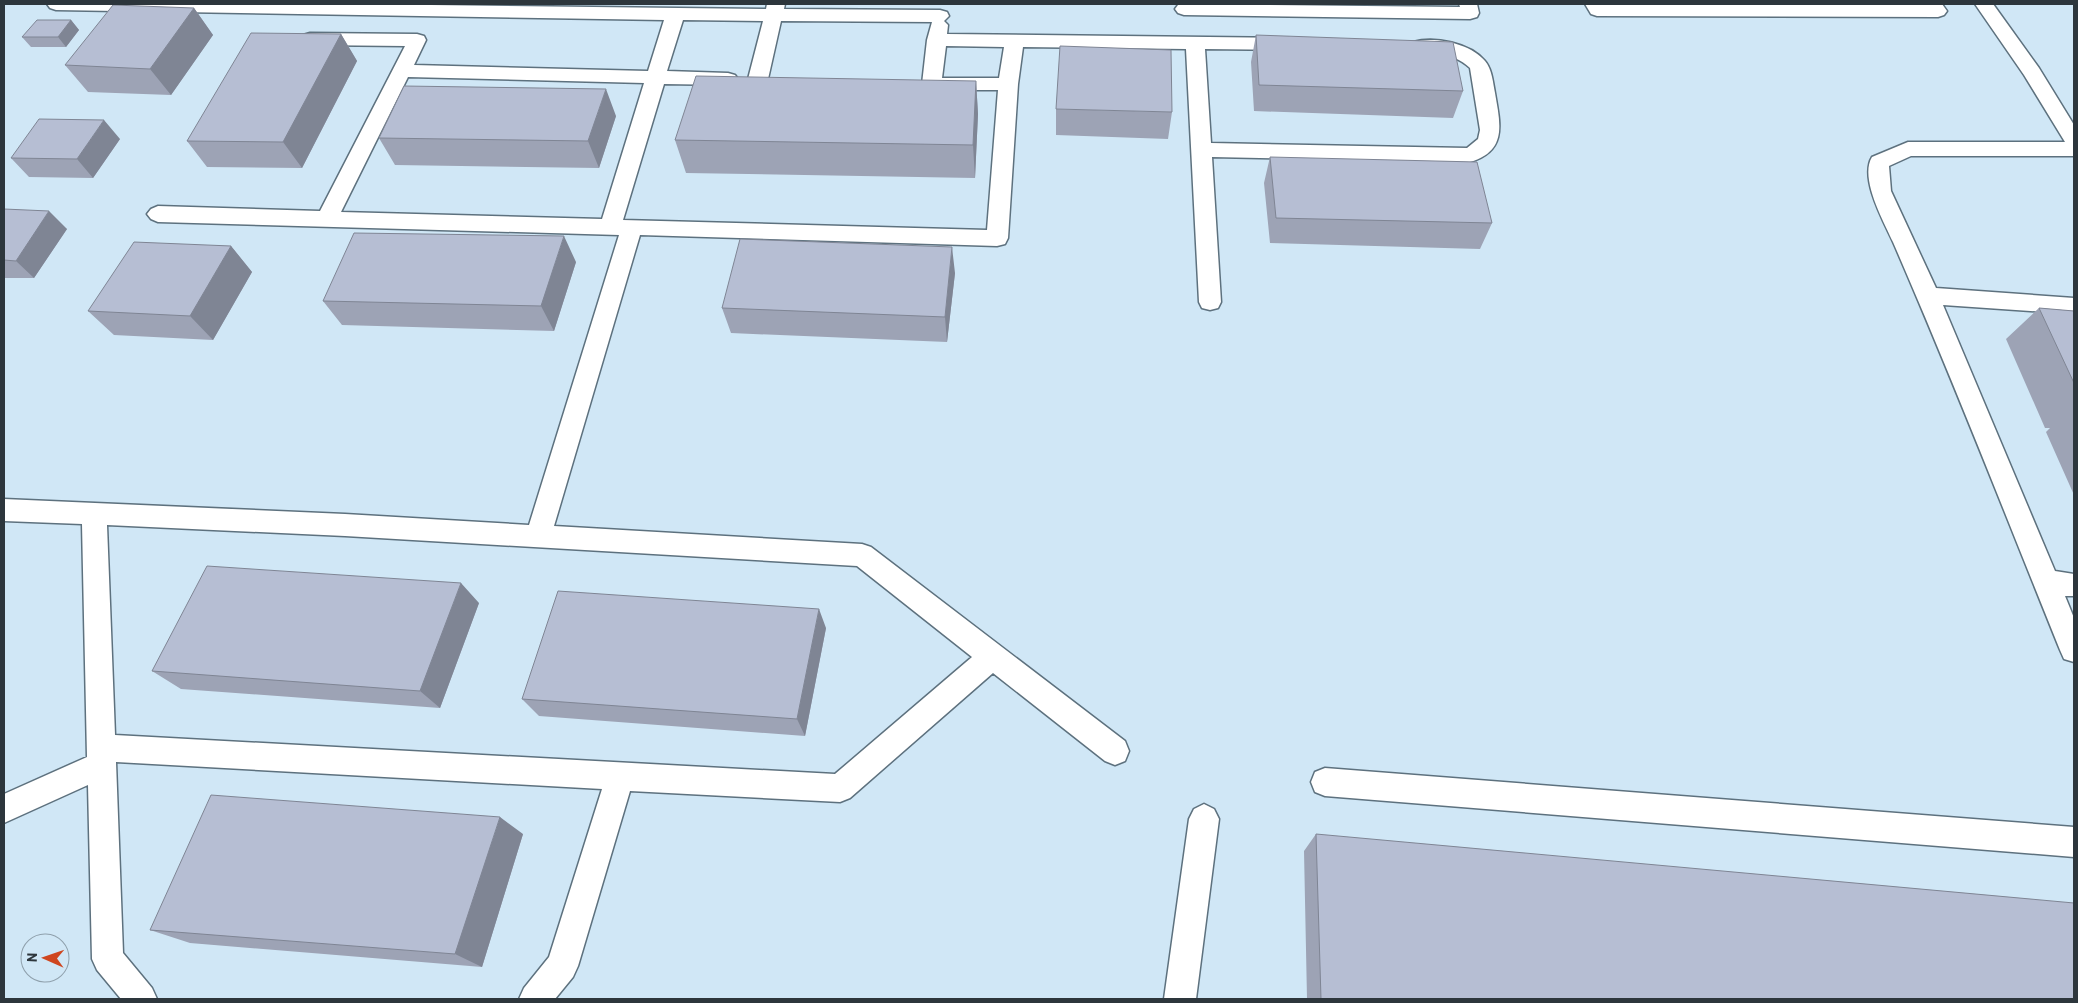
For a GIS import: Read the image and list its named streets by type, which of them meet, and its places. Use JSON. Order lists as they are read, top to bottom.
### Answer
{
  "north": "left"
}
